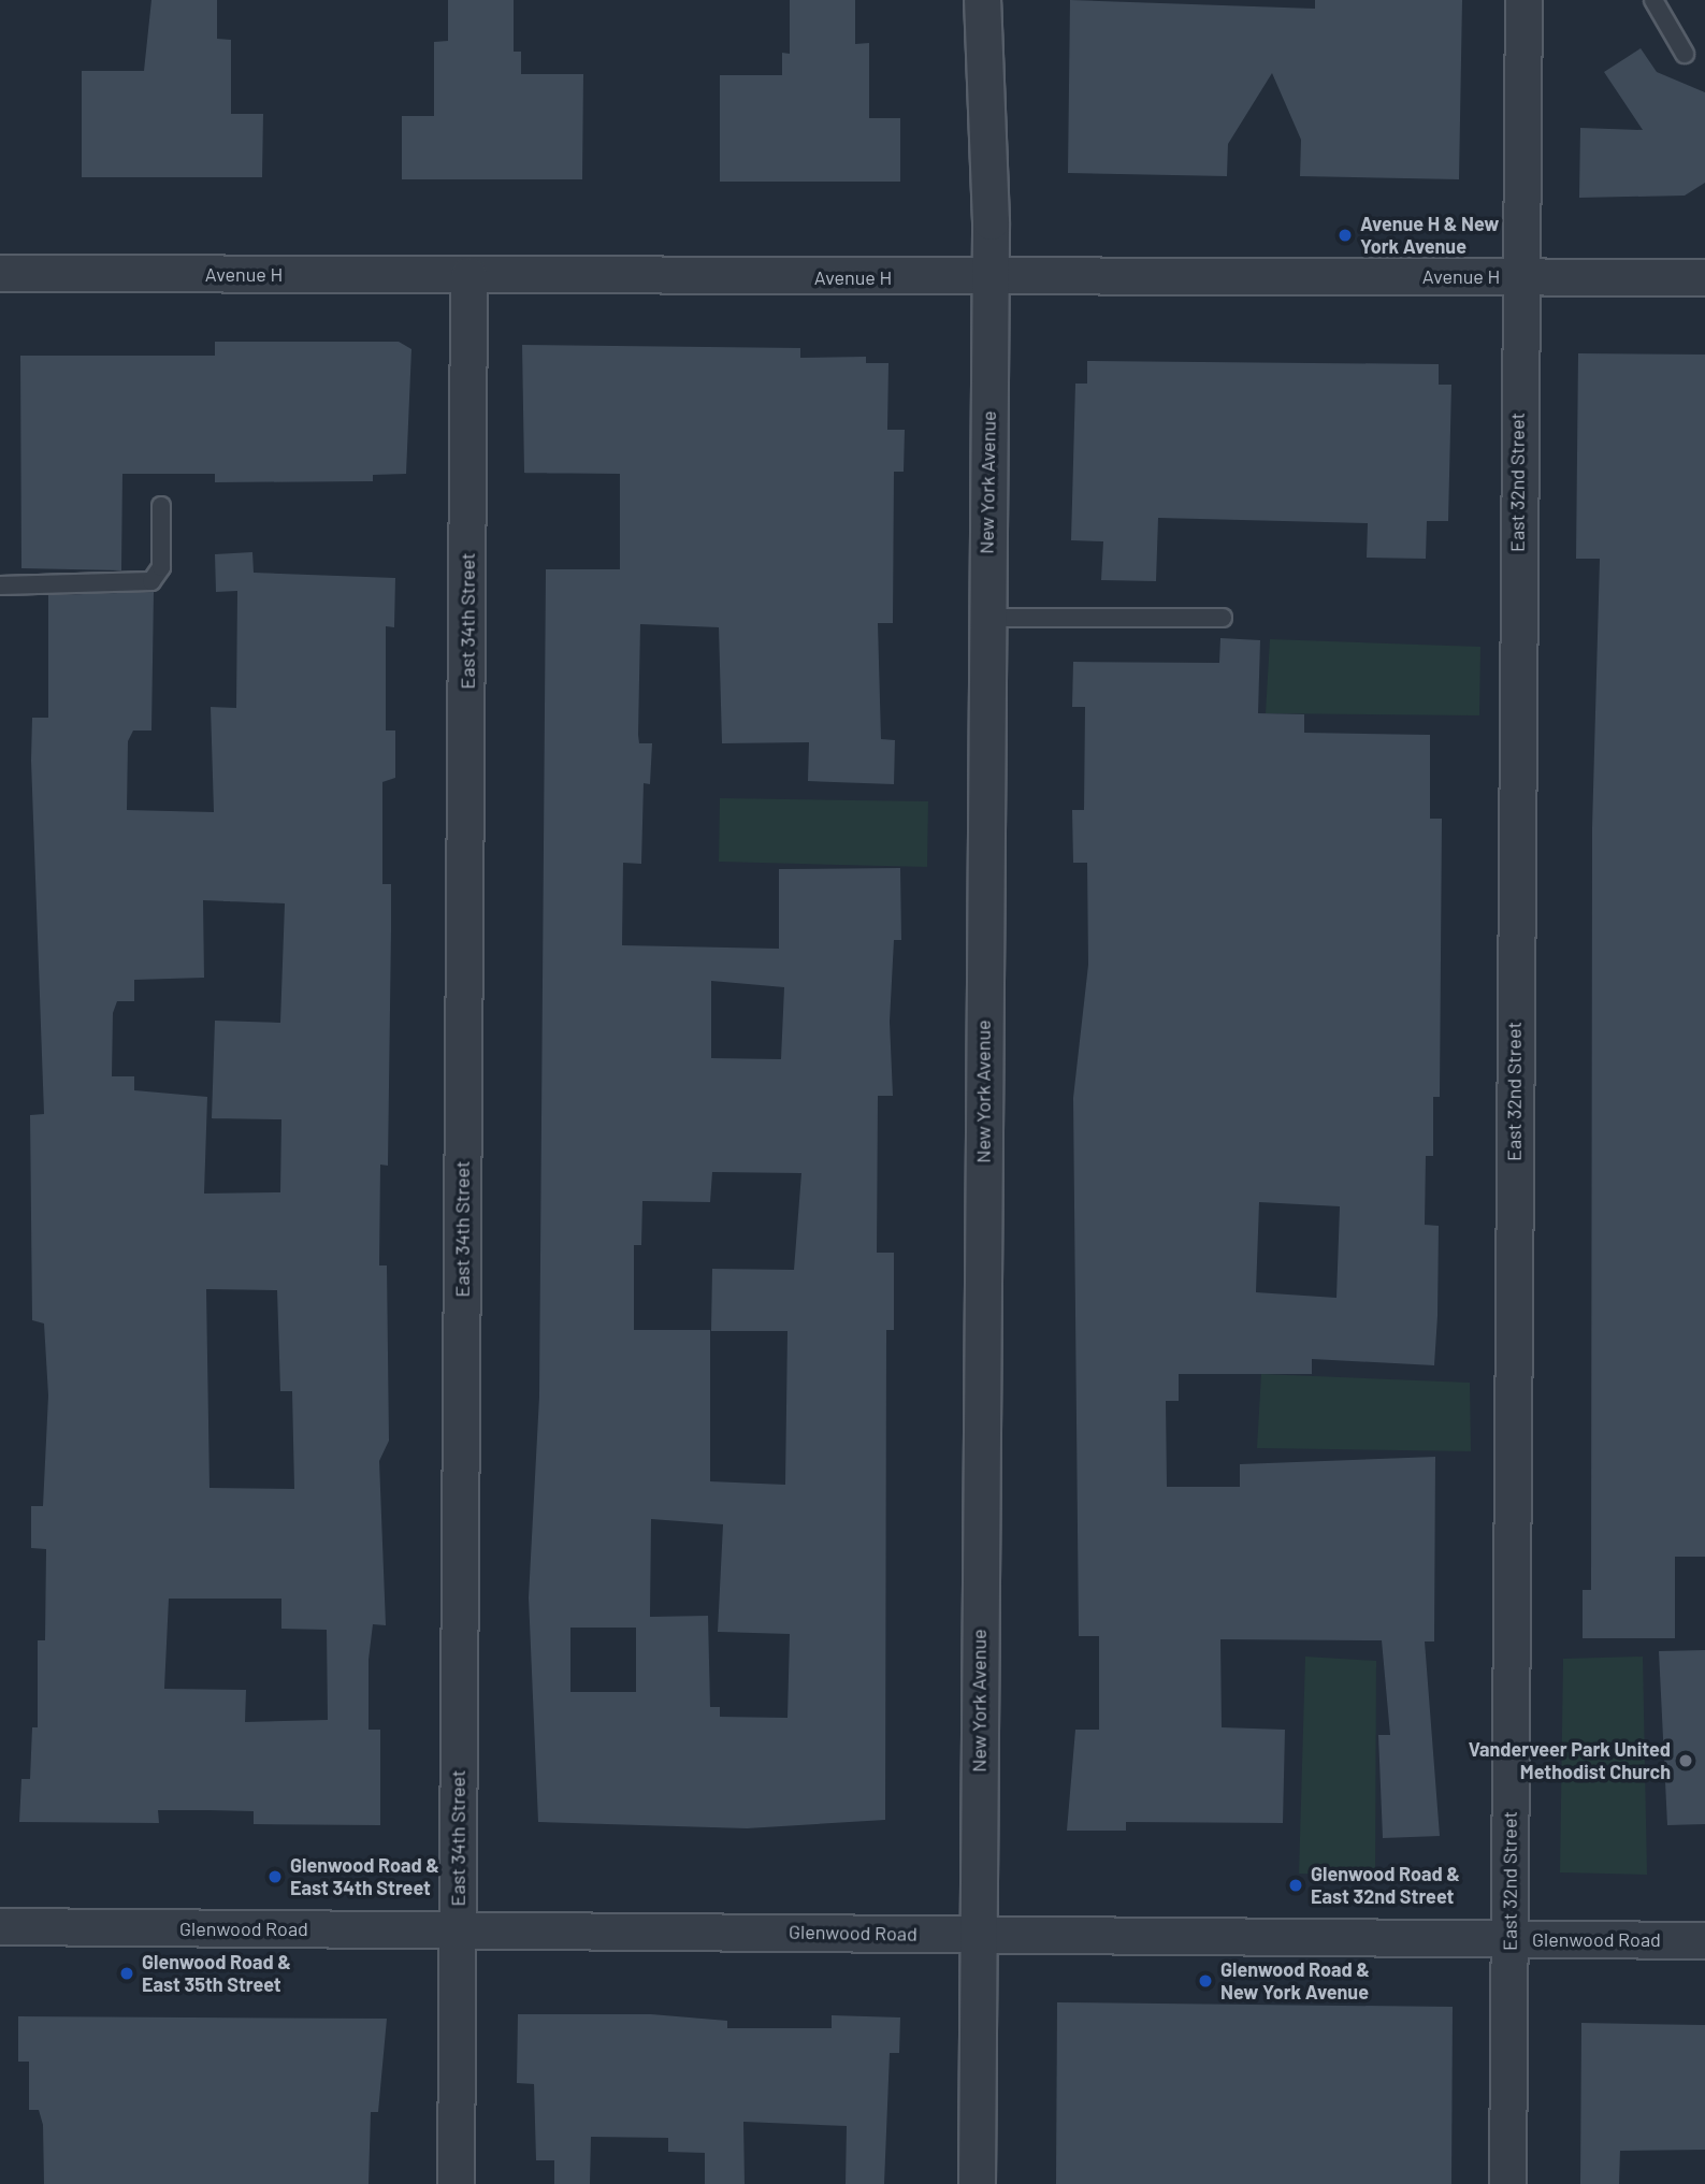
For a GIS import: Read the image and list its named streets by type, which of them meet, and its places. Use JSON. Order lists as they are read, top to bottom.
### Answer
{
  "streets": {
    "street": [
      "Avenue H",
      "New York Avenue",
      "East 32nd Street",
      "East 34th Street",
      "Glenwood Road"
    ]
  },
  "crossings": [
    ["Avenue H", "New York Avenue"],
    ["Avenue H", "East 32nd Street"],
    ["Avenue H", "East 34th Street"],
    ["New York Avenue", "Glenwood Road"],
    ["East 32nd Street", "Glenwood Road"],
    ["East 34th Street", "Glenwood Road"]
  ],
  "places": [
    "Avenue H & New York Avenue",
    "Vanderveer Park United Methodist Church",
    "Glenwood Road & East 34th Street",
    "Glenwood Road & East 32nd Street",
    "Glenwood Road & East 35th Street",
    "Glenwood Road & New York Avenue"
  ]
}
